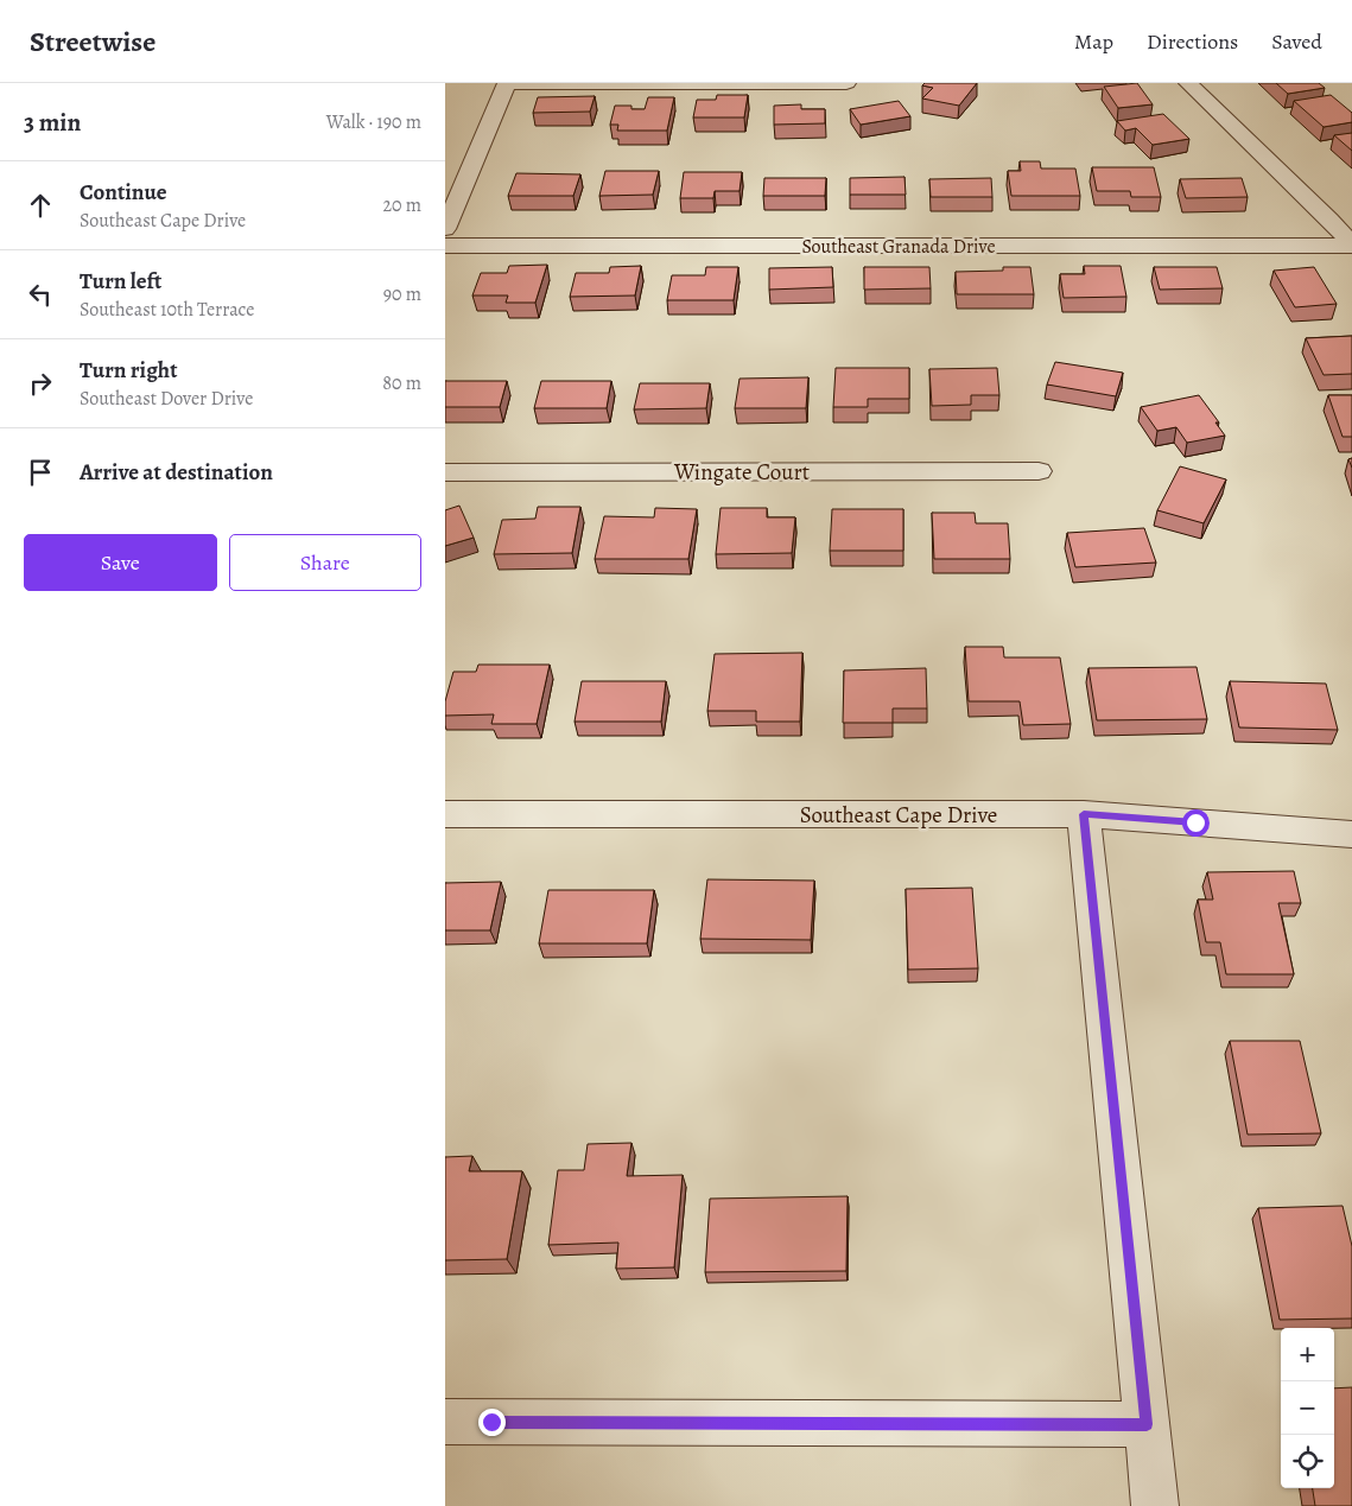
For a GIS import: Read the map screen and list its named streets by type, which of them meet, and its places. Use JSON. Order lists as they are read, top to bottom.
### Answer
{
  "streets": {
    "street": ["Southeast Granada Drive", "Wingate Court", "Southeast Cape Drive"]
  },
  "page": {
    "header": "Streetwise",
    "nav": ["Map", "Directions", "Saved"],
    "heading": ["3 min", "Walk · 190 m"],
    "list": [
      ["Continue", "Southeast Cape Drive", "20 m"],
      ["Turn left", "Southeast 10th Terrace", "90 m"],
      ["Turn right", "Southeast Dover Drive", "80 m"],
      "Arrive at destination"
    ],
    "buttons": ["Save", "Share"],
    "map_buttons": ["+", "−"]
  }
}
